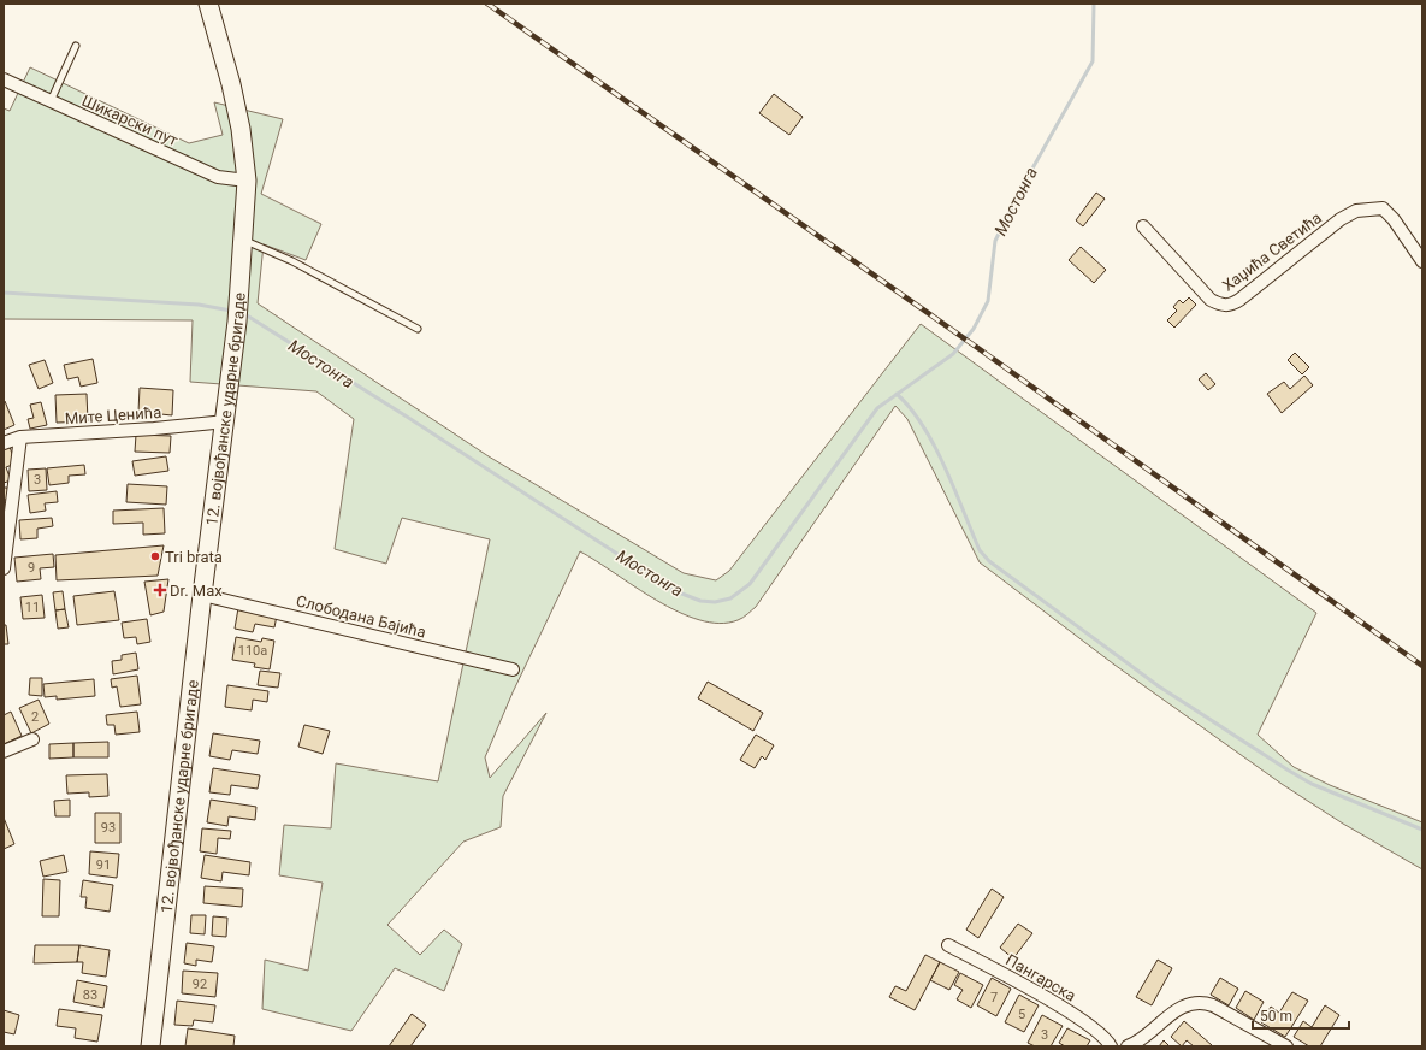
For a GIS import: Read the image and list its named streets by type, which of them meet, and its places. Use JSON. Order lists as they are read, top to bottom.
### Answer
{
  "streets": {
    "main road": ["12. војвођанске ударне бригаде"],
    "street": [
      "Шикарски пут",
      "Хаџића Светића",
      "Мите Ценића",
      "Слободана Бајића",
      "Пангарска"
    ]
  },
  "crossings": [
    ["Шикарски пут", "12. војвођанске ударне бригаде"],
    ["12. војвођанске ударне бригаде", "Мите Ценића"],
    ["12. војвођанске ударне бригаде", "Слободана Бајића"]
  ],
  "water": ["Мостонга"],
  "places": {
    "other": ["Tri brata"],
    "health": ["Dr. Max"]
  },
  "house_numbers": [
    "3",
    "9",
    "11",
    "110a",
    "2",
    "93",
    "91",
    "92",
    "83",
    "7",
    "5",
    "3"
  ],
  "scale_bar": "50 m"
}
